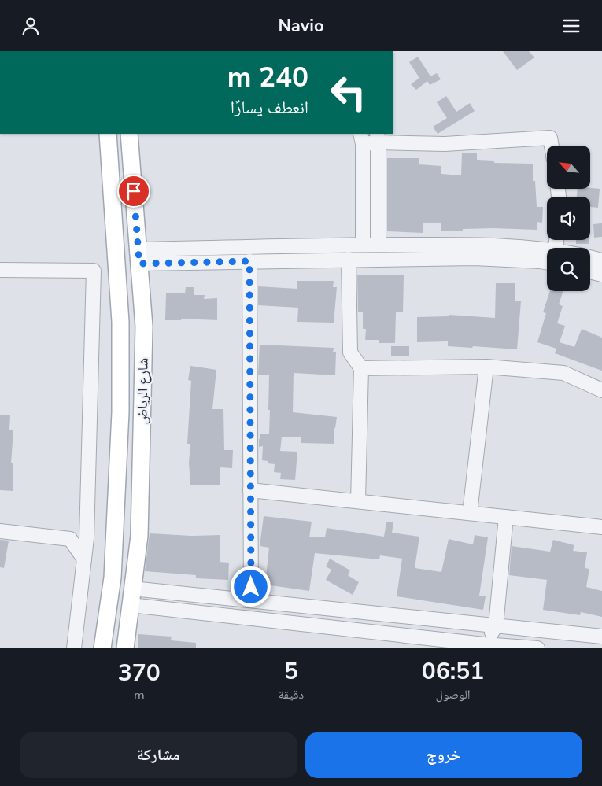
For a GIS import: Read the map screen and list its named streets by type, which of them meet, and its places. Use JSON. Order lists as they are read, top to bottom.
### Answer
{
  "streets": {
    "main road": ["شارع الرياض"]
  },
  "north": "top left",
  "page": {
    "header": "Navio",
    "turn": ["240 m", "انعطف يسارًا"],
    "eta": [
      "06:51",
      "الوصول",
      "5",
      "دقيقة",
      "370",
      "m"
    ],
    "buttons": ["خروج", "مشاركة"]
  }
}
